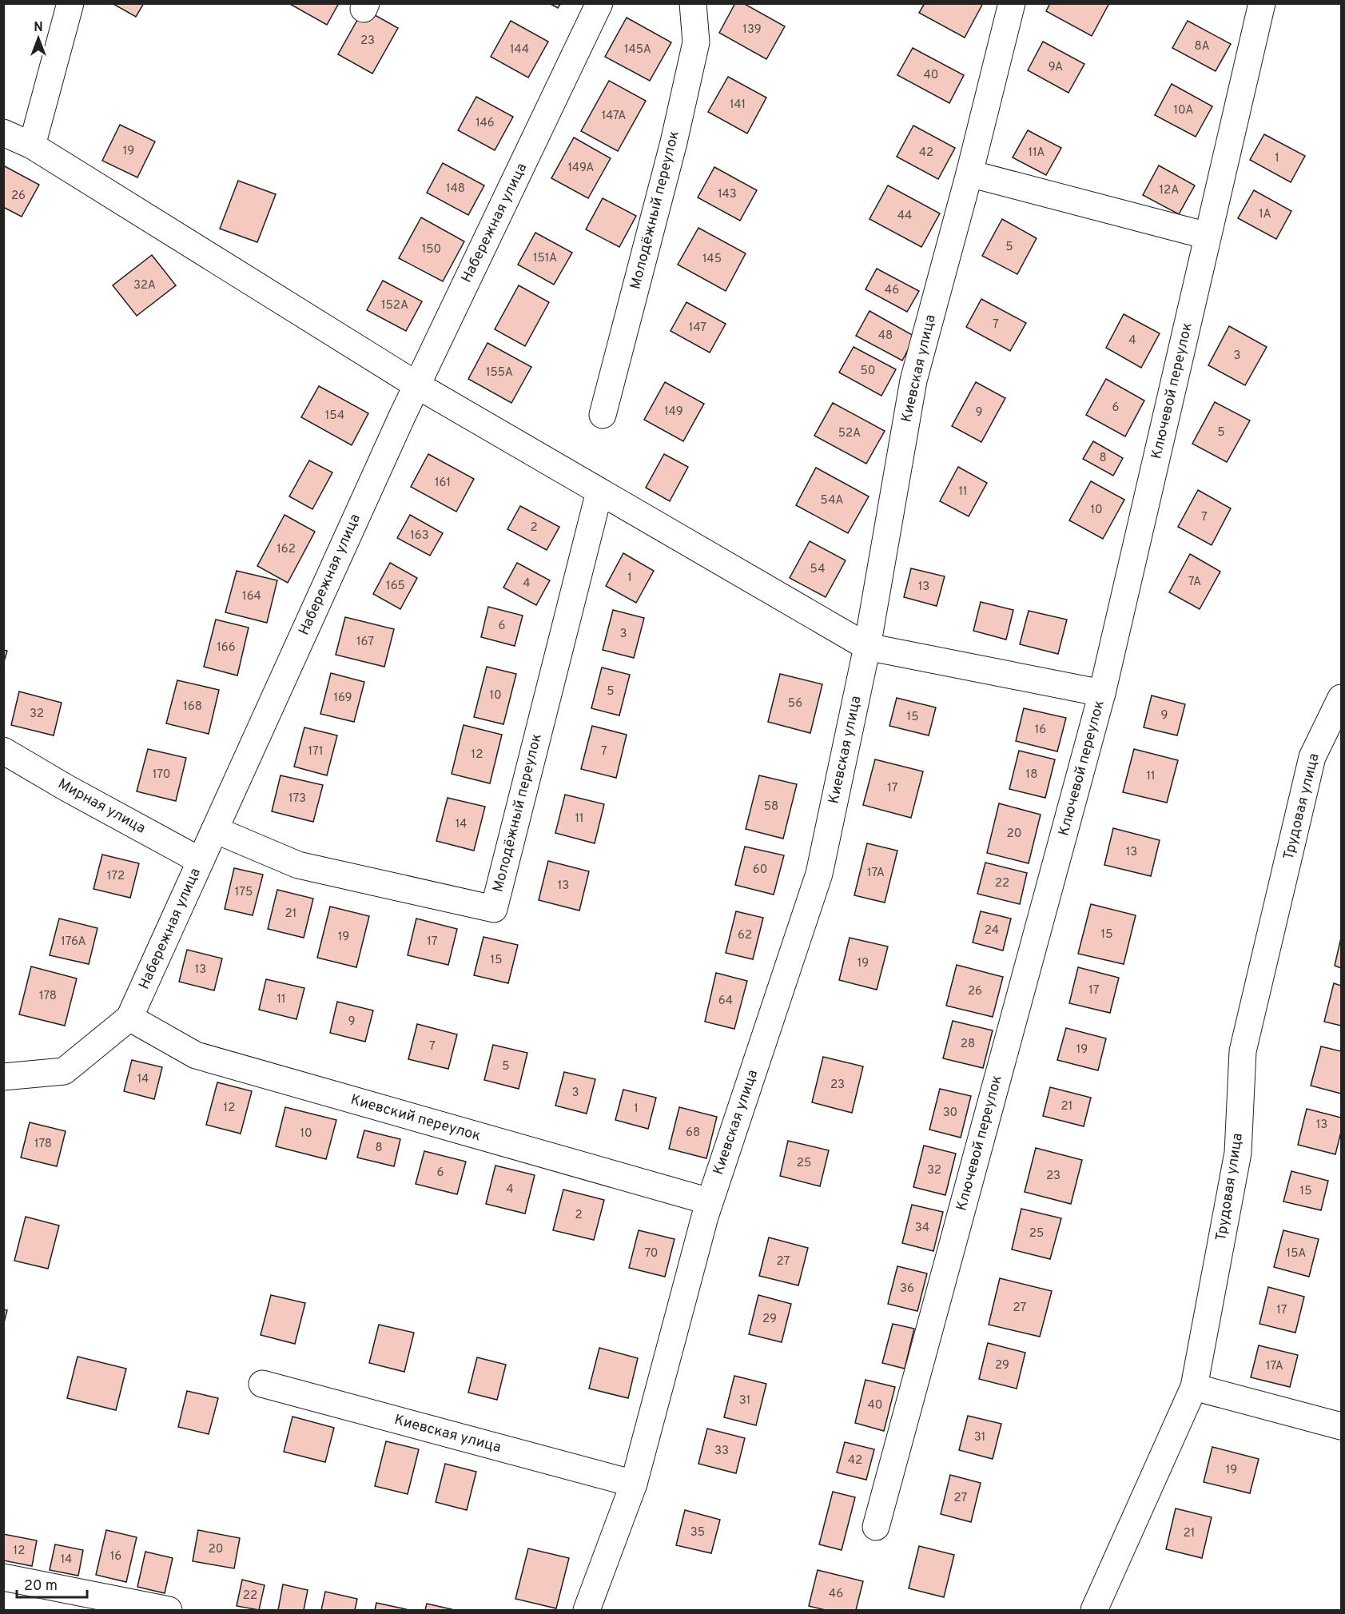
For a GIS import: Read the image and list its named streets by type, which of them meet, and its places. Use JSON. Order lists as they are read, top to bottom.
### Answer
{
  "streets": {
    "street": [
      "Молодёжный переулок",
      "Набережная улица",
      "Киевская улица",
      "Ключевой переулок",
      "Мирная улица",
      "Трудовая улица",
      "Киевский переулок"
    ]
  },
  "crossings": [
    ["Молодёжный переулок", "Набережная улица"],
    ["Набережная улица", "Мирная улица"],
    ["Набережная улица", "Киевский переулок"],
    ["Киевская улица", "Киевский переулок"]
  ],
  "house_numbers": [
    "139",
    "23",
    "8А",
    "144",
    "145А",
    "9А",
    "40",
    "141",
    "10А",
    "147А",
    "146",
    "19",
    "42",
    "11А",
    "1",
    "149А",
    "148",
    "12А",
    "143",
    "26",
    "1А",
    "44",
    "5",
    "150",
    "151А",
    "145",
    "32А",
    "46",
    "152А",
    "7",
    "147",
    "48",
    "4",
    "3",
    "50",
    "155А",
    "6",
    "149",
    "9",
    "154",
    "5",
    "52А",
    "8",
    "161",
    "11",
    "54А",
    "10",
    "7",
    "2",
    "163",
    "162",
    "54",
    "1",
    "7А",
    "4",
    "165",
    "13",
    "164",
    "6",
    "3",
    "167",
    "166",
    "5",
    "10",
    "169",
    "56",
    "168",
    "32",
    "9",
    "15",
    "16",
    "171",
    "7",
    "12",
    "170",
    "18",
    "11",
    "17",
    "173",
    "58",
    "11",
    "14",
    "20",
    "13",
    "60",
    "17А",
    "172",
    "22",
    "13",
    "175",
    "21",
    "24",
    "15",
    "62",
    "19",
    "176А",
    "17",
    "15",
    "19",
    "13",
    "17",
    "26",
    "178",
    "11",
    "64",
    "9",
    "28",
    "7",
    "19",
    "5",
    "14",
    "23",
    "3",
    "21",
    "12",
    "1",
    "30",
    "13",
    "68",
    "10",
    "178",
    "8",
    "25",
    "32",
    "6",
    "23",
    "4",
    "15",
    "2",
    "34",
    "25",
    "70",
    "15А",
    "27",
    "36",
    "27",
    "17",
    "29",
    "29",
    "17А",
    "31",
    "40",
    "31",
    "33",
    "42",
    "19",
    "27",
    "35",
    "21",
    "20",
    "12",
    "16",
    "14",
    "46",
    "22"
  ],
  "scale_bar": "20 m",
  "north": "top"
}
